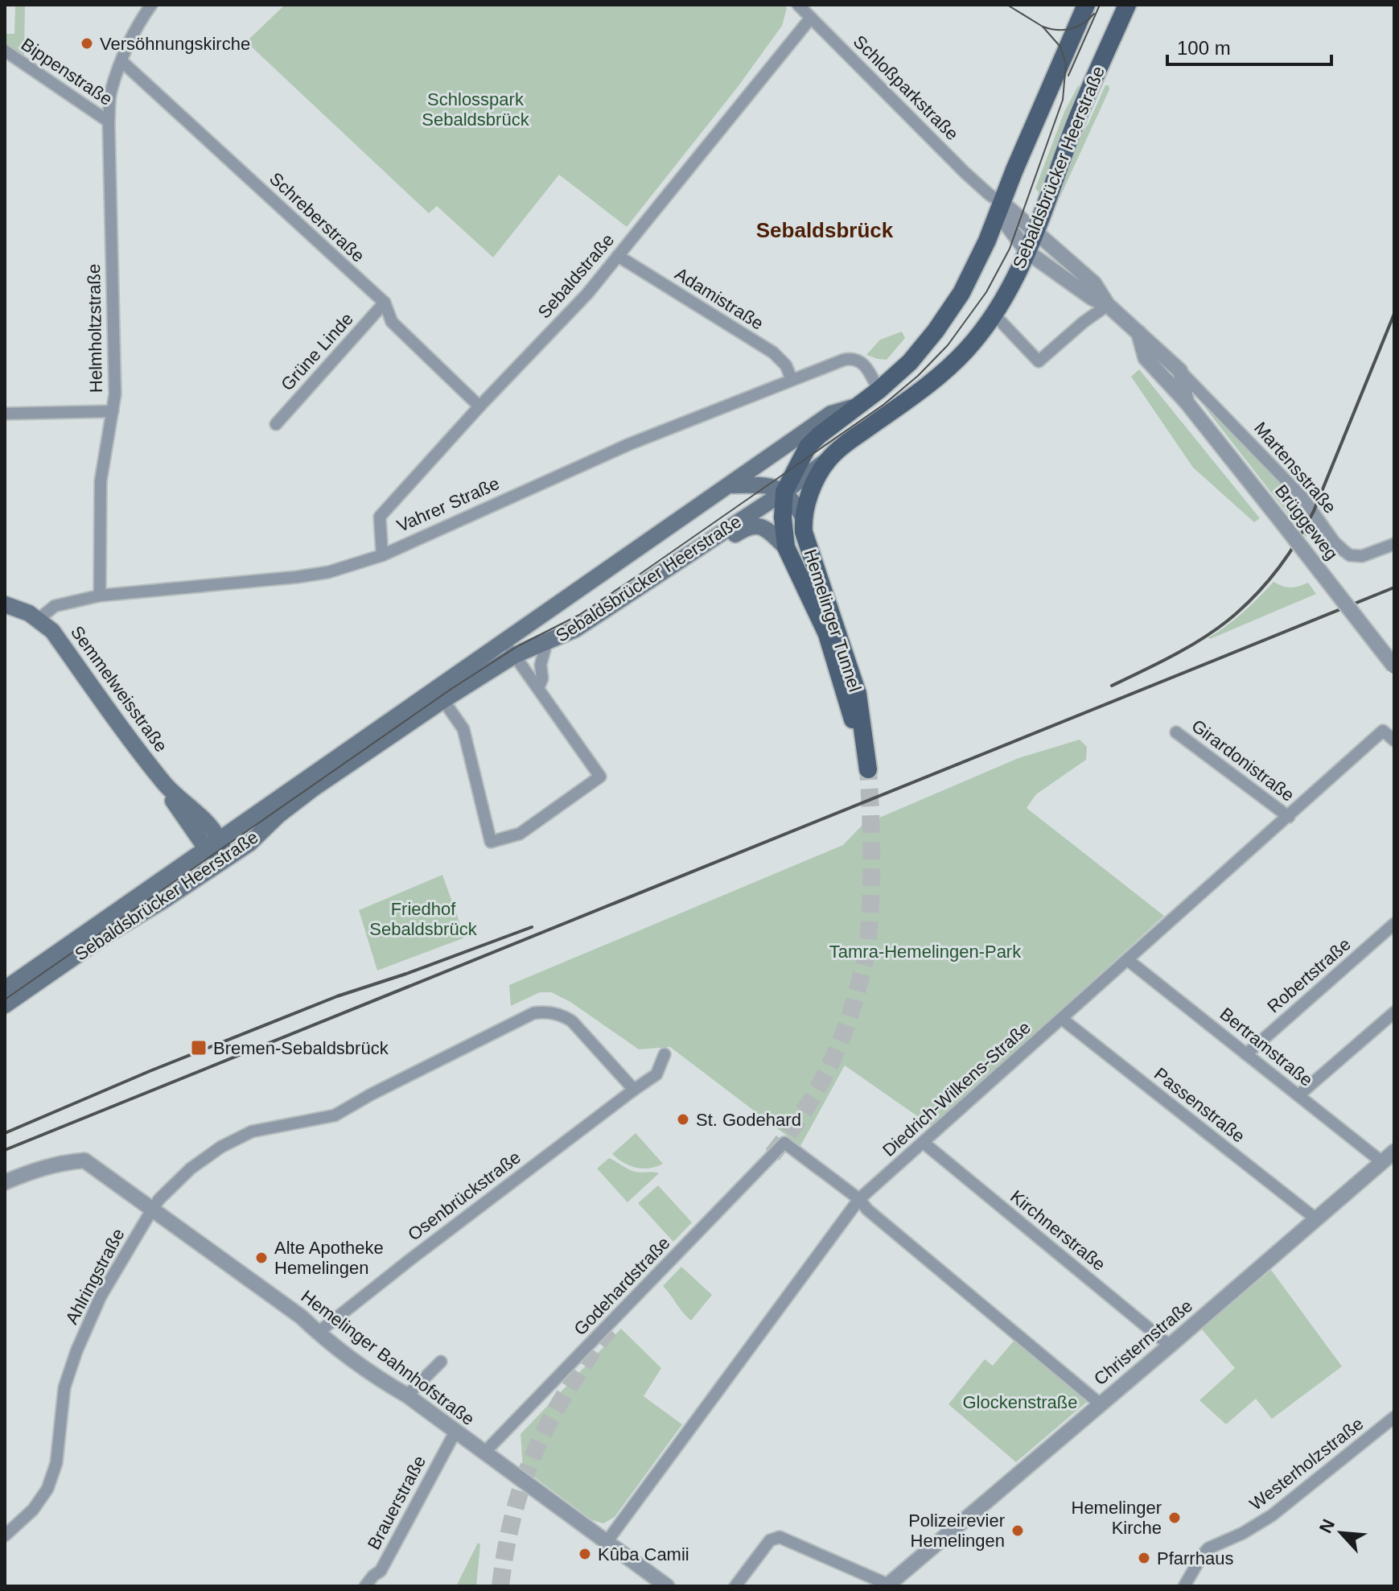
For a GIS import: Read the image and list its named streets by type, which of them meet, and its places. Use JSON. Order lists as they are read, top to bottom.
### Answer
{
  "streets": {
    "main road": ["Sebaldsbrücker Heerstraße", "Hemelinger Tunnel", "Semmelweisstraße"],
    "street": [
      "Bippenstraße",
      "Schloßparkstraße",
      "Schreberstraße",
      "Sebaldstraße",
      "Adamistraße",
      "Helmholtzstraße",
      "Grüne Linde",
      "Martensstraße",
      "Vahrer Straße",
      "Brüggeweg",
      "Girardonistraße",
      "Robertstraße",
      "Bertramstraße",
      "Diedrich-Wilkens-Straße",
      "Passenstraße",
      "Osenbrückstraße",
      "Kirchnerstraße",
      "Ahlringstraße",
      "Godehardstraße",
      "Christernstraße",
      "Hemelinger Bahnhofstraße",
      "Westerholzstraße",
      "Brauerstraße"
    ]
  },
  "crossings": [
    ["Bippenstraße", "Helmholtzstraße"],
    ["Schloßparkstraße", "Sebaldsbrücker Heerstraße"],
    ["Schloßparkstraße", "Sebaldstraße"],
    ["Schloßparkstraße", "Brüggeweg"],
    ["Sebaldsbrücker Heerstraße", "Vahrer Straße"],
    ["Sebaldsbrücker Heerstraße", "Brüggeweg"],
    ["Sebaldsbrücker Heerstraße", "Hemelinger Tunnel"],
    ["Sebaldsbrücker Heerstraße", "Semmelweisstraße"],
    ["Schreberstraße", "Sebaldstraße"],
    ["Schreberstraße", "Helmholtzstraße"],
    ["Schreberstraße", "Grüne Linde"],
    ["Sebaldstraße", "Adamistraße"],
    ["Sebaldstraße", "Vahrer Straße"],
    ["Adamistraße", "Vahrer Straße"],
    ["Helmholtzstraße", "Vahrer Straße"],
    ["Martensstraße", "Brüggeweg"],
    ["Vahrer Straße", "Semmelweisstraße"],
    ["Girardonistraße", "Diedrich-Wilkens-Straße"],
    ["Robertstraße", "Bertramstraße"],
    ["Bertramstraße", "Diedrich-Wilkens-Straße"],
    ["Bertramstraße", "Christernstraße"],
    ["Diedrich-Wilkens-Straße", "Passenstraße"],
    ["Diedrich-Wilkens-Straße", "Kirchnerstraße"],
    ["Diedrich-Wilkens-Straße", "Godehardstraße"],
    ["Diedrich-Wilkens-Straße", "Hemelinger Bahnhofstraße"],
    ["Passenstraße", "Christernstraße"],
    ["Osenbrückstraße", "Ahlringstraße"],
    ["Osenbrückstraße", "Hemelinger Bahnhofstraße"],
    ["Kirchnerstraße", "Christernstraße"],
    ["Ahlringstraße", "Hemelinger Bahnhofstraße"],
    ["Godehardstraße", "Hemelinger Bahnhofstraße"],
    ["Hemelinger Bahnhofstraße", "Brauerstraße"]
  ],
  "districts": ["Sebaldsbrück"],
  "parks": [
    "Schlosspark Sebaldsbrück",
    "Friedhof Sebaldsbrück",
    "Tamra-Hemelingen-Park",
    "Glockenstraße"
  ],
  "places": {
    "other": [
      "Versöhnungskirche",
      "St. Godehard",
      "Alte Apotheke Hemelingen",
      "Hemelinger Kirche",
      "Polizeirevier Hemelingen",
      "Kûba Camii",
      "Pfarrhaus"
    ],
    "transit": ["Bremen-Sebaldsbrück"]
  },
  "scale_bar": "100 m",
  "north": "top left"
}
